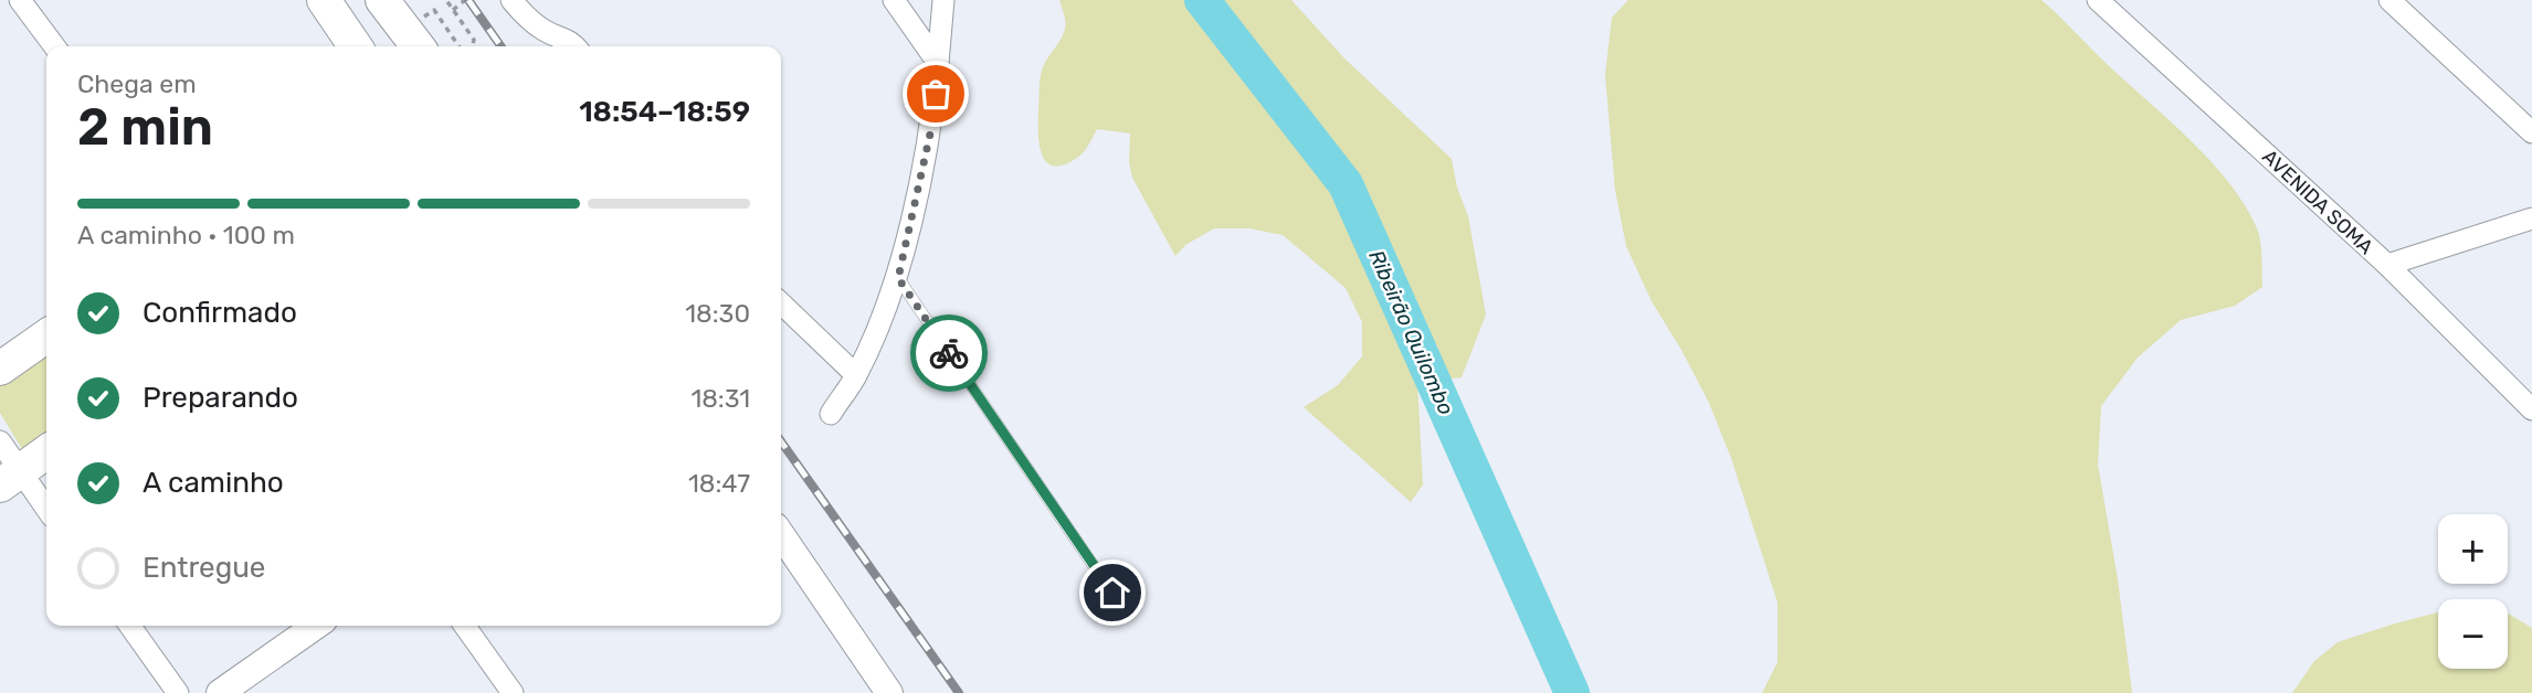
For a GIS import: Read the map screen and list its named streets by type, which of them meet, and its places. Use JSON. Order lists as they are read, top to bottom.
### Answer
{
  "streets": {
    "street": ["AVENIDA SOMA"]
  },
  "water": ["Ribeirão Quilombo"],
  "page": {
    "heading": ["2 min", "Chega em", "18:54–18:59"],
    "bar": "A caminho · 100 m",
    "list": [
      ["Confirmado", "18:30"],
      ["Preparando", "18:31"],
      ["A caminho", "18:47"],
      "Entregue"
    ],
    "map_buttons": ["+", "−"]
  }
}
